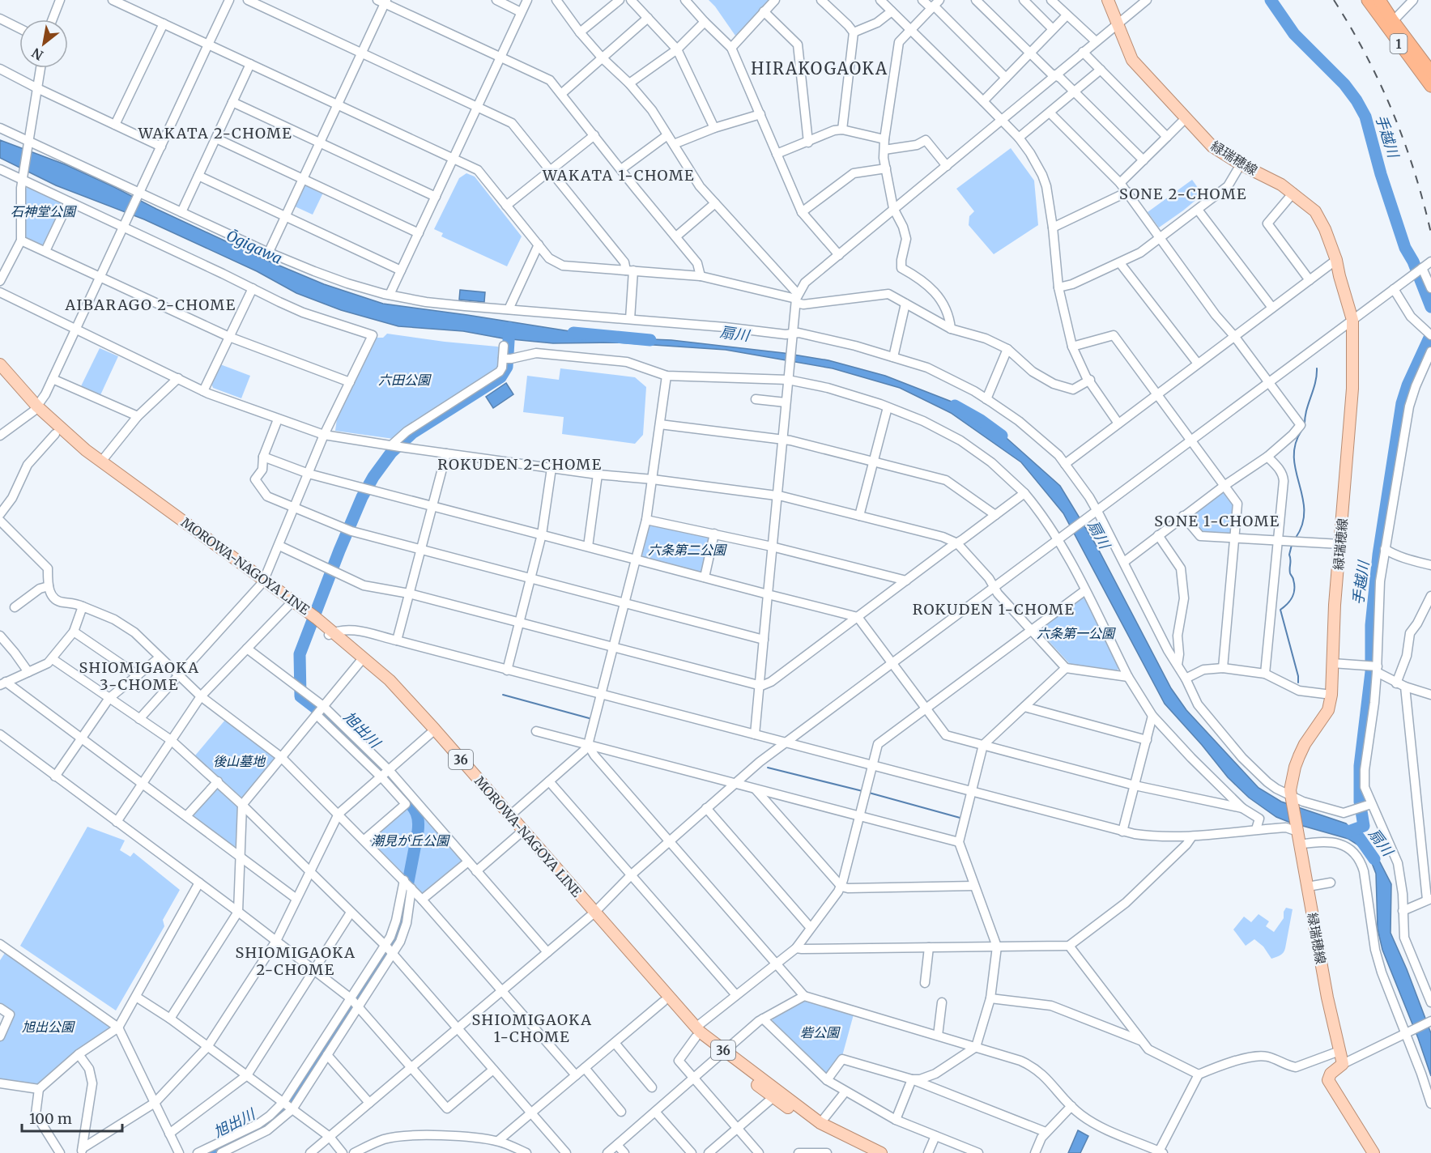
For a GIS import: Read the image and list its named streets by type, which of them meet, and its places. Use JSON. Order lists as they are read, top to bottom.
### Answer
{
  "streets": {
    "highway": ["1"],
    "main road": ["緑瑞穂線", "MOROWA-NAGOYA LINE", "36"]
  },
  "districts": [
    "HIRAKOGAOKA",
    "WAKATA 2-CHOME",
    "WAKATA 1-CHOME",
    "SONE 2-CHOME",
    "AIBARAGO 2-CHOME",
    "ROKUDEN 2-CHOME",
    "SONE 1-CHOME",
    "ROKUDEN 1-CHOME",
    "SHIOMIGAOKA 3-CHOME",
    "SHIOMIGAOKA 2-CHOME",
    "SHIOMIGAOKA 1-CHOME"
  ],
  "water": [
    "手越川",
    "Ōgigawa",
    "扇川",
    "旭出川"
  ],
  "parks": [
    "石神堂公園",
    "六田公園",
    "六条第二公園",
    "六条第一公園",
    "後山墓地",
    "潮見が丘公園",
    "旭出公園",
    "砦公園"
  ],
  "scale_bar": "100 m",
  "north": "bottom left"
}
